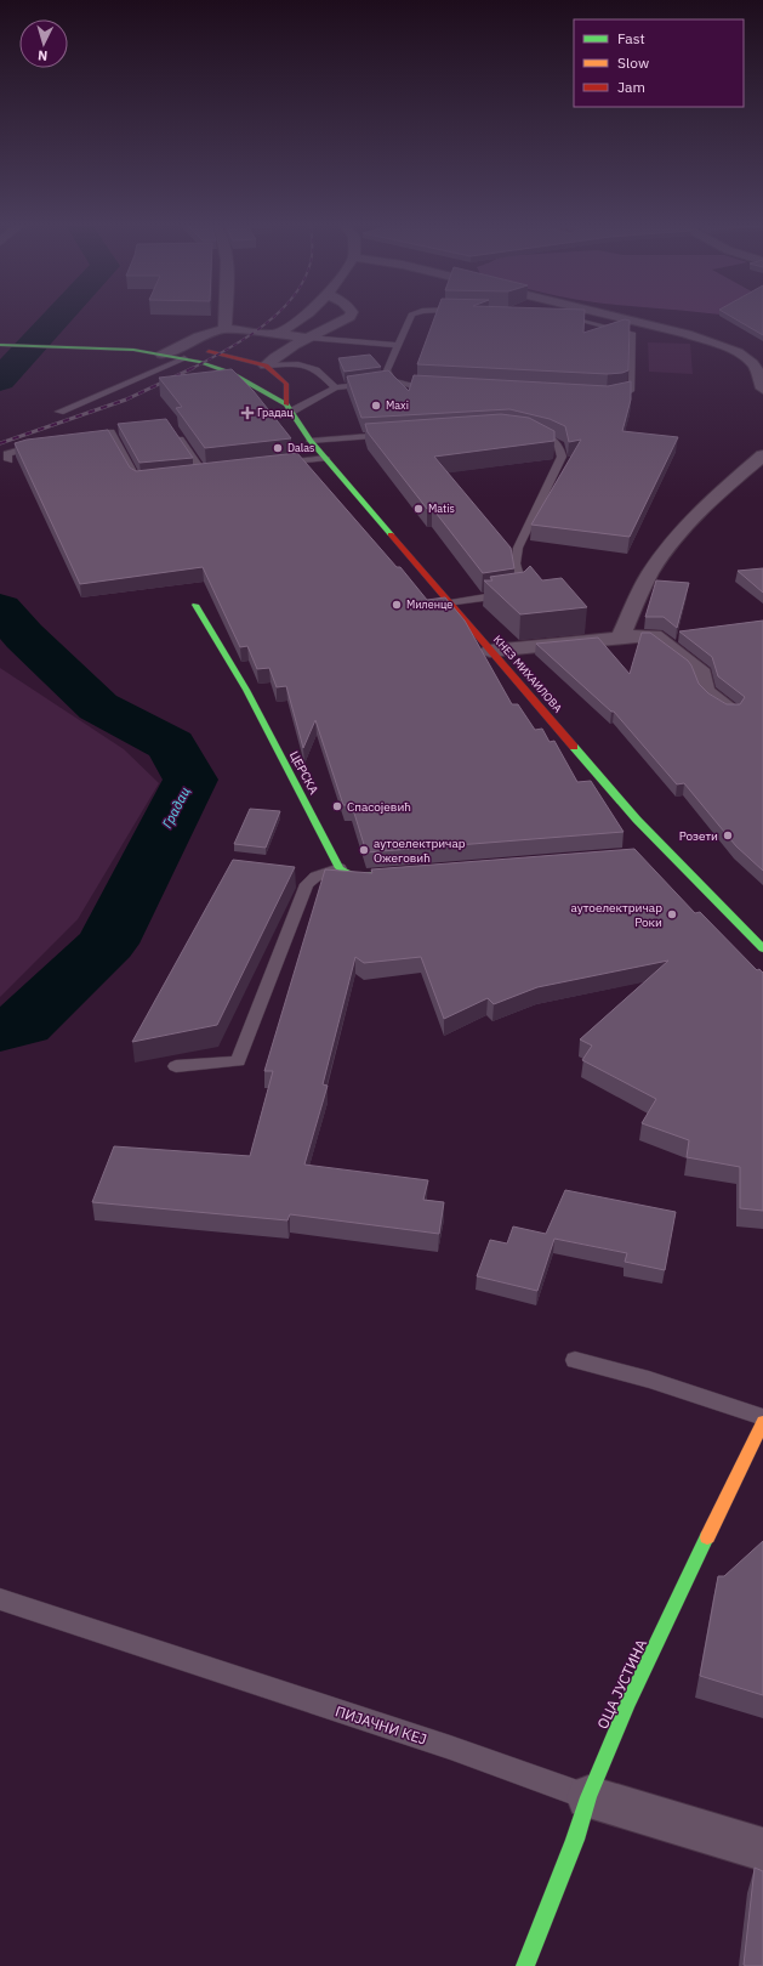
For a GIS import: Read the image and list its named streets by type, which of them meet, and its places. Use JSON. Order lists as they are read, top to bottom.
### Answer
{
  "streets": {
    "main road": ["КНЕЗ МИХАИЛОВА", "ЦЕРСКА", "ОЦА ЈУСТИНА"],
    "street": ["ПИЈАЧНИ КЕЈ"]
  },
  "crossings": [
    ["ОЦА ЈУСТИНА", "ПИЈАЧНИ КЕЈ"]
  ],
  "water": ["Градац"],
  "places": {
    "other": [
      "Maxi",
      "Dalas",
      "Matis",
      "Миленце",
      "Спасојевић",
      "Розети",
      "аутоелектричар Ожеговић",
      "аутоелектричар Роки"
    ],
    "health": ["Градац"]
  },
  "legend": ["Fast", "Slow", "Jam"],
  "north": "bottom"
}
